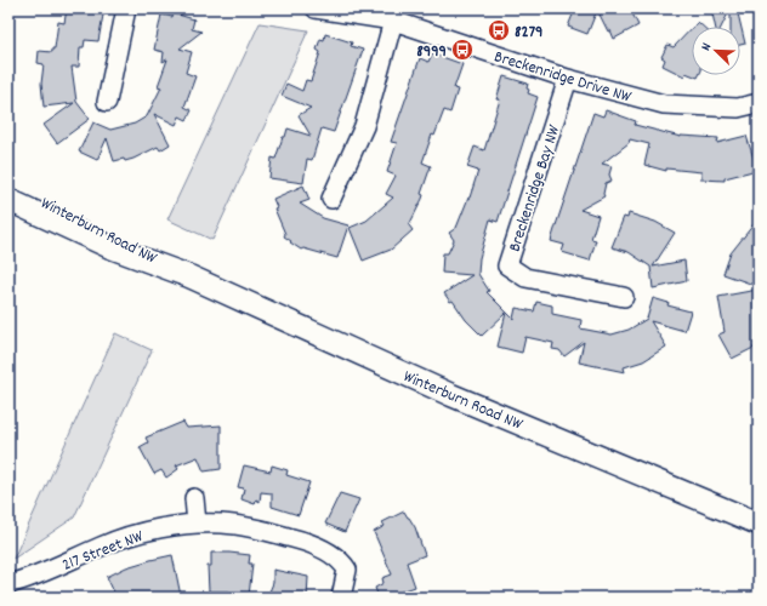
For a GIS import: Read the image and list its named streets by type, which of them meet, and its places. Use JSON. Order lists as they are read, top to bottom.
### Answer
{
  "streets": {
    "main road": ["Winterburn Road NW"],
    "street": ["Breckenridge Drive NW", "Breckenridge Bay NW", "217 Street NW"]
  },
  "crossings": [
    ["Breckenridge Drive NW", "Breckenridge Bay NW"]
  ],
  "places": {
    "bus stop": ["8279", "8999"]
  },
  "north": "top left"
}
